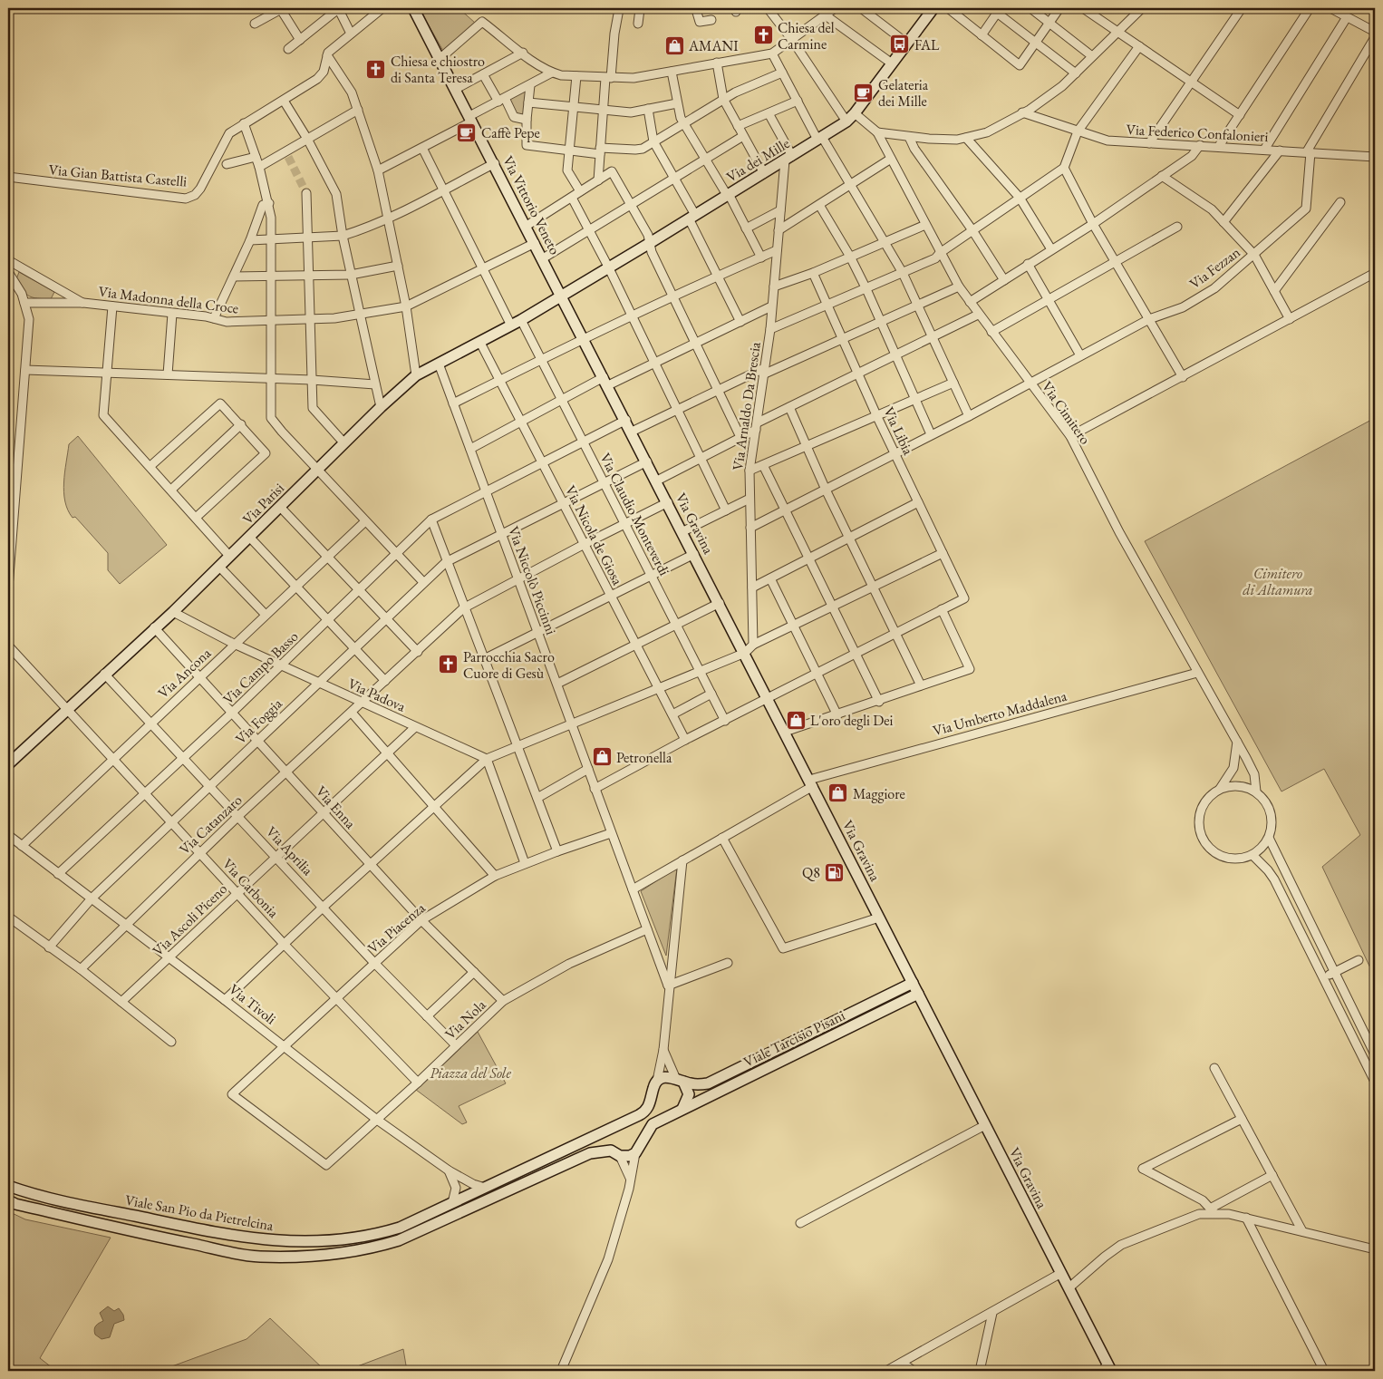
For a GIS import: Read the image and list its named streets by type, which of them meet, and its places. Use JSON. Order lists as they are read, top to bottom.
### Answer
{
  "streets": {
    "main road": [
      "Via dei Mille",
      "Via Vittorio Veneto",
      "Via Parisi",
      "Via Gravina",
      "Viale Tarcisio Pisani",
      "Viale San Pio da Pietrelcina"
    ],
    "street": [
      "Via Federico Confalonieri",
      "Via Gian Battista Castelli",
      "Via Fezzan",
      "Via Madonna della Croce",
      "Via Arnaldo Da Brescia",
      "Via Cimitero",
      "Via Libia",
      "Via Claudio Monteverdi",
      "Via Nicola de Giosa",
      "Via Niccolò Piccinni",
      "Via Campo Basso",
      "Via Ancona",
      "Via Padova",
      "Via Umberto Maddalena",
      "Via Foggia",
      "Via Enna",
      "Via Catanzaro",
      "Via Aprilia",
      "Via Carbonia",
      "Via Ascoli Piceno",
      "Via Piacenza",
      "Via Tivoli",
      "Via Nola"
    ]
  },
  "crossings": [
    ["Via Federico Confalonieri", "Via Fezzan"],
    ["Via dei Mille", "Via Vittorio Veneto"],
    ["Via dei Mille", "Via Arnaldo Da Brescia"],
    ["Via dei Mille", "Via Cimitero"],
    ["Via dei Mille", "Via Parisi"],
    ["Via dei Mille", "Via Gravina"],
    ["Via Vittorio Veneto", "Via Madonna della Croce"],
    ["Via Vittorio Veneto", "Via Parisi"],
    ["Via Vittorio Veneto", "Via Gravina"],
    ["Via Fezzan", "Via Arnaldo Da Brescia"],
    ["Via Fezzan", "Via Cimitero"],
    ["Via Fezzan", "Via Libia"],
    ["Via Cimitero", "Via Umberto Maddalena"],
    ["Via Parisi", "Via Claudio Monteverdi"],
    ["Via Parisi", "Via Gravina"],
    ["Via Parisi", "Via Nicola de Giosa"],
    ["Via Parisi", "Via Niccolò Piccinni"],
    ["Via Parisi", "Via Padova"],
    ["Via Parisi", "Via Enna"],
    ["Via Parisi", "Via Aprilia"],
    ["Via Parisi", "Via Carbonia"],
    ["Via Claudio Monteverdi", "Via Campo Basso"],
    ["Via Claudio Monteverdi", "Via Foggia"],
    ["Via Claudio Monteverdi", "Via Catanzaro"],
    ["Via Gravina", "Via Campo Basso"],
    ["Via Gravina", "Via Umberto Maddalena"],
    ["Via Gravina", "Via Foggia"],
    ["Via Gravina", "Via Catanzaro"],
    ["Via Gravina", "Viale Tarcisio Pisani"],
    ["Via Nicola de Giosa", "Via Campo Basso"],
    ["Via Nicola de Giosa", "Via Foggia"],
    ["Via Nicola de Giosa", "Via Catanzaro"],
    ["Via Niccolò Piccinni", "Via Campo Basso"],
    ["Via Niccolò Piccinni", "Via Umberto Maddalena"],
    ["Via Niccolò Piccinni", "Via Foggia"],
    ["Via Niccolò Piccinni", "Via Catanzaro"],
    ["Via Niccolò Piccinni", "Via Piacenza"],
    ["Via Niccolò Piccinni", "Via Nola"],
    ["Via Campo Basso", "Via Padova"],
    ["Via Campo Basso", "Via Enna"],
    ["Via Campo Basso", "Via Aprilia"],
    ["Via Campo Basso", "Via Carbonia"],
    ["Via Campo Basso", "Via Tivoli"],
    ["Via Ancona", "Via Padova"],
    ["Via Ancona", "Via Enna"],
    ["Via Ancona", "Via Aprilia"],
    ["Via Ancona", "Via Carbonia"],
    ["Via Ancona", "Via Tivoli"],
    ["Via Padova", "Via Foggia"],
    ["Via Padova", "Via Catanzaro"],
    ["Via Padova", "Via Ascoli Piceno"],
    ["Via Foggia", "Via Enna"],
    ["Via Foggia", "Via Aprilia"],
    ["Via Foggia", "Via Carbonia"],
    ["Via Foggia", "Via Tivoli"],
    ["Via Enna", "Via Catanzaro"],
    ["Via Enna", "Via Ascoli Piceno"],
    ["Via Enna", "Via Piacenza"],
    ["Via Enna", "Via Nola"],
    ["Via Catanzaro", "Via Aprilia"],
    ["Via Catanzaro", "Via Carbonia"],
    ["Via Catanzaro", "Via Tivoli"],
    ["Via Aprilia", "Via Ascoli Piceno"],
    ["Via Aprilia", "Via Piacenza"],
    ["Via Aprilia", "Via Nola"],
    ["Via Carbonia", "Via Ascoli Piceno"],
    ["Via Carbonia", "Via Piacenza"],
    ["Via Carbonia", "Via Nola"],
    ["Via Ascoli Piceno", "Via Tivoli"],
    ["Via Piacenza", "Via Tivoli"],
    ["Via Piacenza", "Via Nola"],
    ["Via Tivoli", "Via Nola"],
    ["Via Tivoli", "Viale San Pio da Pietrelcina"],
    ["Viale Tarcisio Pisani", "Viale San Pio da Pietrelcina"]
  ],
  "parks": ["Cimitero di Altamura", "Piazza del Sole"],
  "places": {
    "church": ["Chiesa del Carmine", "Chiesa e chiostro di Santa Teresa", "Parrocchia Sacro Cuore di Gesù"],
    "bus stop": ["FAL"],
    "shop": [
      "AMANI",
      "L'oro degli Dei",
      "Petronella",
      "Maggiore"
    ],
    "cafe": ["Gelateria dei Mille", "Caffè Pepe"],
    "fuel station": ["Q8"]
  }
}
